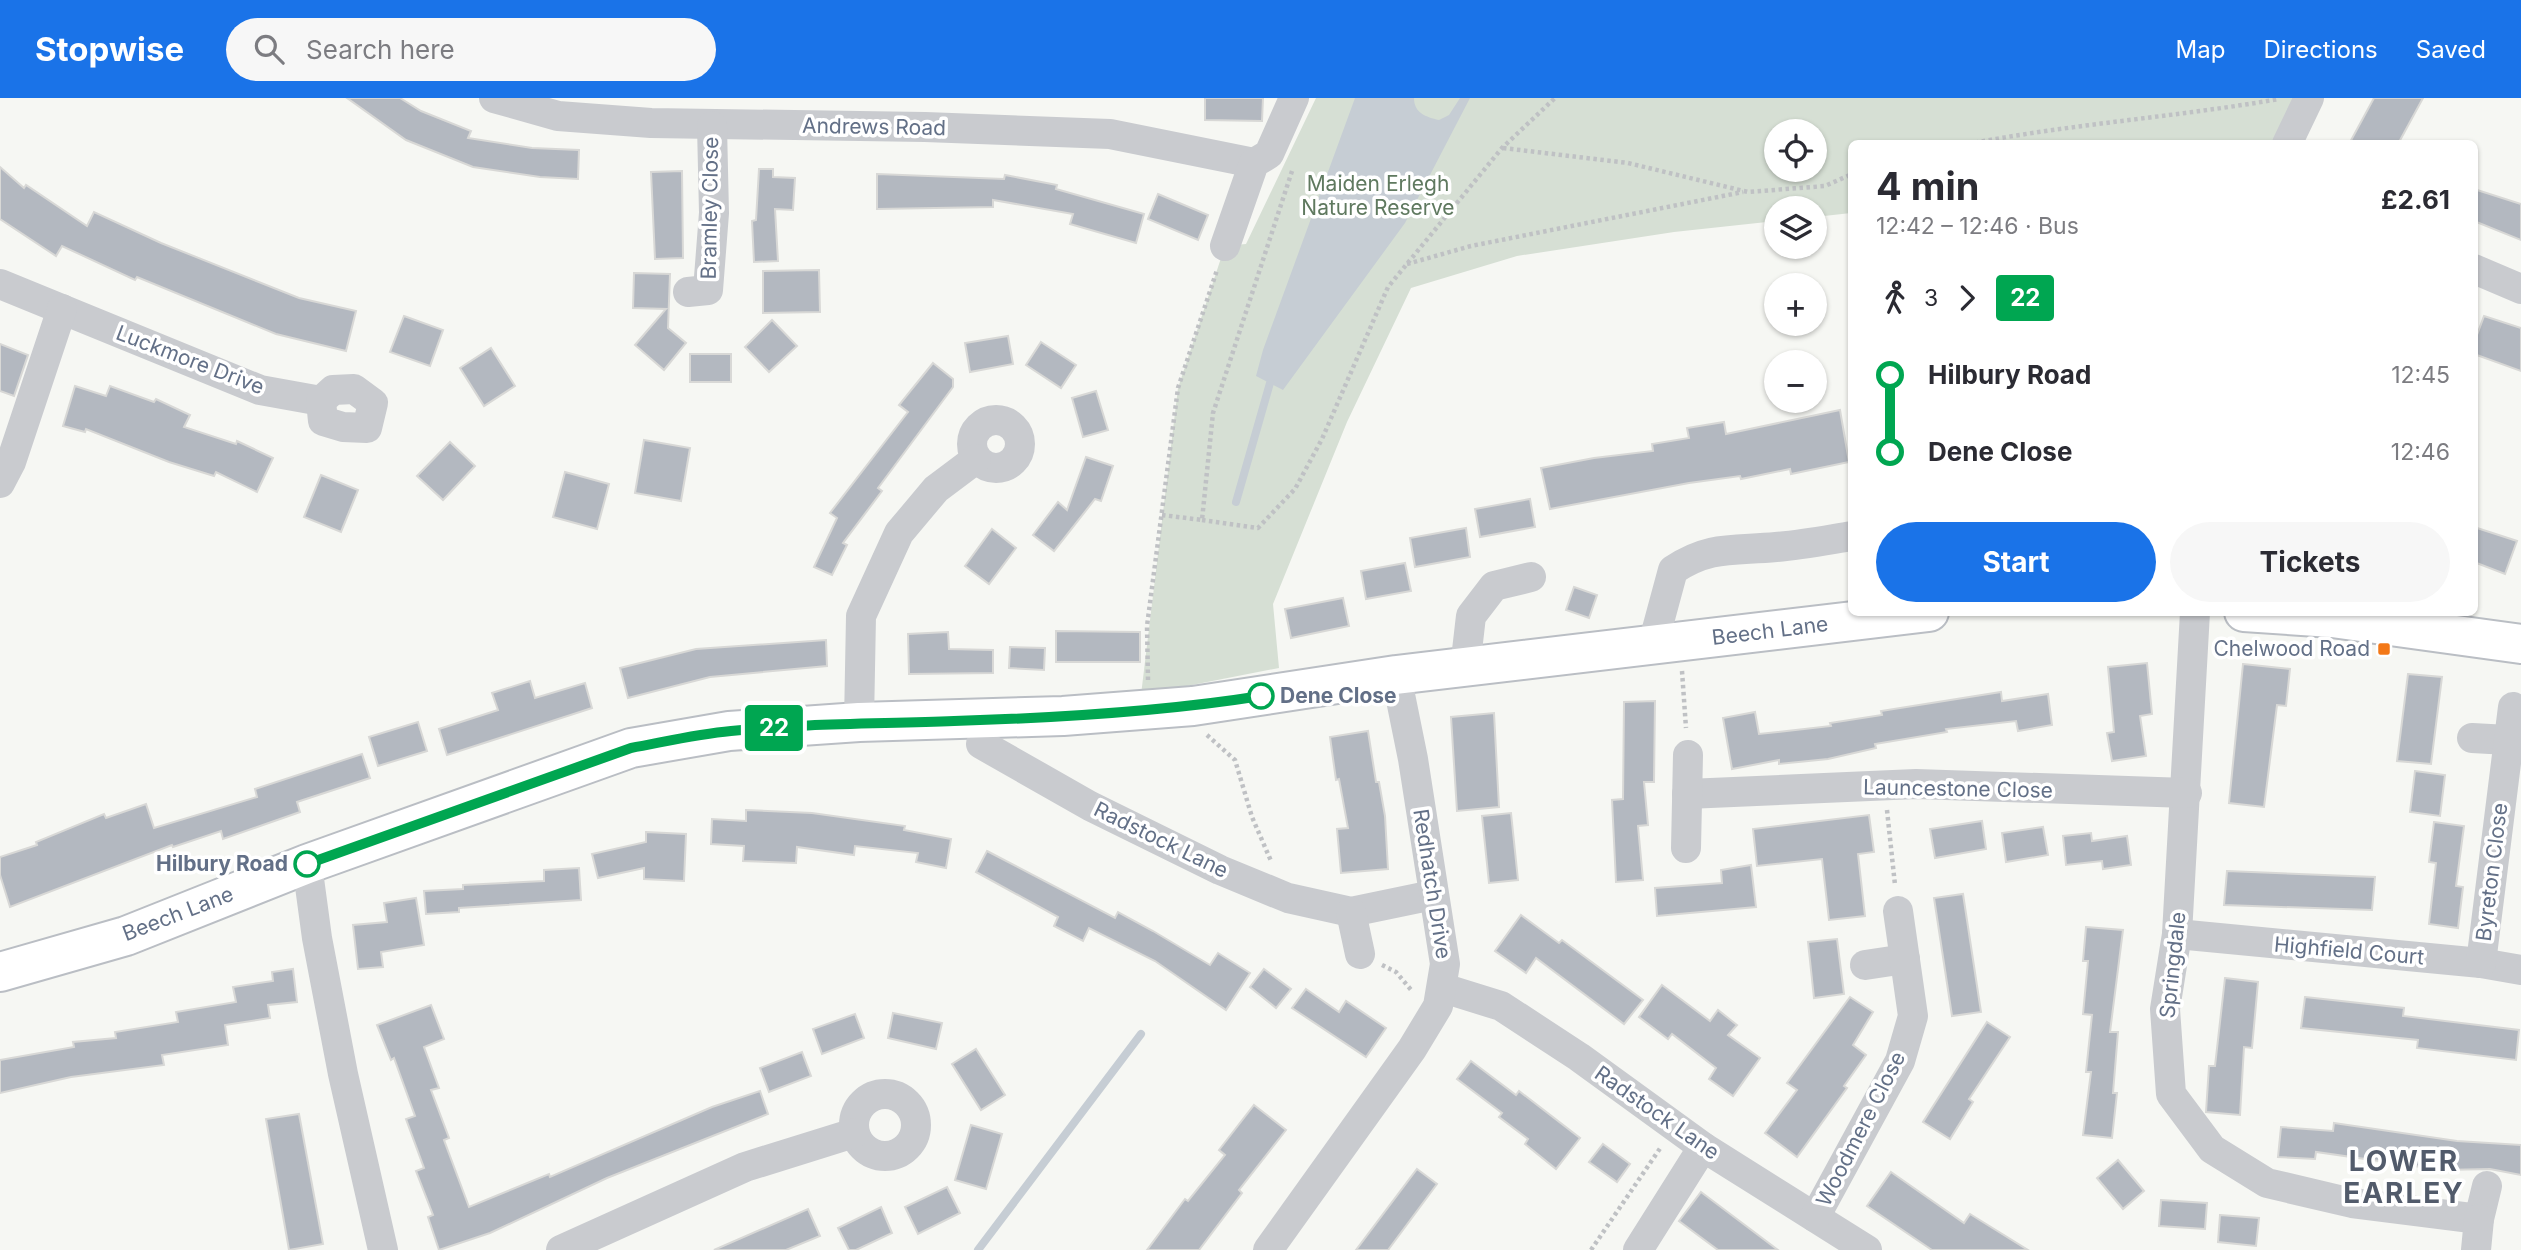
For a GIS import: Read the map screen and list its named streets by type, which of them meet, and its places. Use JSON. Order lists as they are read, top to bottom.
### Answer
{
  "streets": {
    "street": [
      "Andrews Road",
      "Bramley Close",
      "Luckmore Drive",
      "Beech Lane",
      "Launcestone Close",
      "Radstock Lane",
      "Byreton Close",
      "Redhatch Drive",
      "Highfield Court",
      "Springdale",
      "Woodmere Close"
    ]
  },
  "crossings": [
    ["Andrews Road", "Bramley Close"],
    ["Beech Lane", "Redhatch Drive"],
    ["Launcestone Close", "Springdale"],
    ["Radstock Lane", "Redhatch Drive"],
    ["Radstock Lane", "Woodmere Close"],
    ["Byreton Close", "Highfield Court"],
    ["Highfield Court", "Springdale"]
  ],
  "districts": ["LOWER EARLEY"],
  "parks": ["Maiden Erlegh Nature Reserve"],
  "places": {
    "transit": ["Chelwood Road"],
    "other": ["Dene Close", "Hilbury Road"]
  },
  "lines": ["bus line 22"],
  "page": {
    "header": "Stopwise",
    "search": "Search here",
    "nav": ["Map", "Directions", "Saved"],
    "on_map": "22",
    "map_buttons": ["+", "−"],
    "heading": ["4 min", "12:42 – 12:46 · Bus", "£2.61"],
    "legs": ["3", "22"],
    "list": [
      {
        "name": "Hilbury Road",
        "value": "12:45"
      },
      {
        "name": "Dene Close",
        "value": "12:46"
      }
    ],
    "buttons": ["Start", "Tickets"]
  }
}
